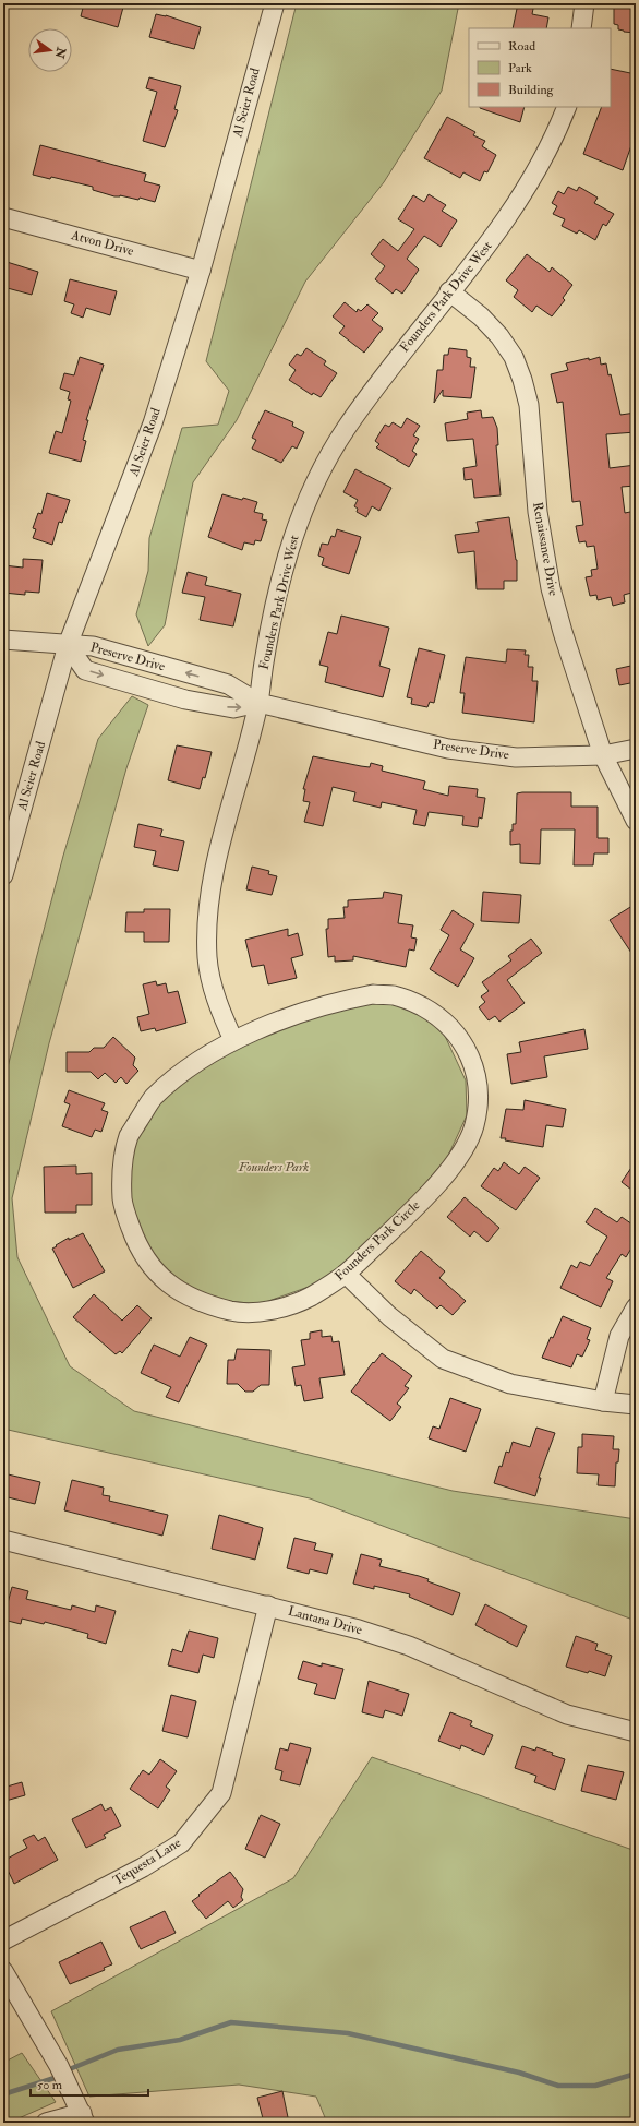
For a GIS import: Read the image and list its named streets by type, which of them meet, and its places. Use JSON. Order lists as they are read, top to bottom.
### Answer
{
  "streets": {
    "street": [
      "Al Seier Road",
      "Atvon Drive",
      "Founders Park Drive West",
      "Renaissance Drive",
      "Preserve Drive",
      "Founders Park Circle",
      "Lantana Drive",
      "Tequesta Lane"
    ]
  },
  "crossings": [
    ["Al Seier Road", "Atvon Drive"],
    ["Al Seier Road", "Preserve Drive"],
    ["Founders Park Drive West", "Renaissance Drive"],
    ["Founders Park Drive West", "Preserve Drive"],
    ["Founders Park Drive West", "Founders Park Circle"],
    ["Renaissance Drive", "Preserve Drive"],
    ["Lantana Drive", "Tequesta Lane"]
  ],
  "parks": ["Founders Park"],
  "legend": ["Road", "Park", "Building"],
  "scale_bar": "50 m",
  "north": "right"
}
